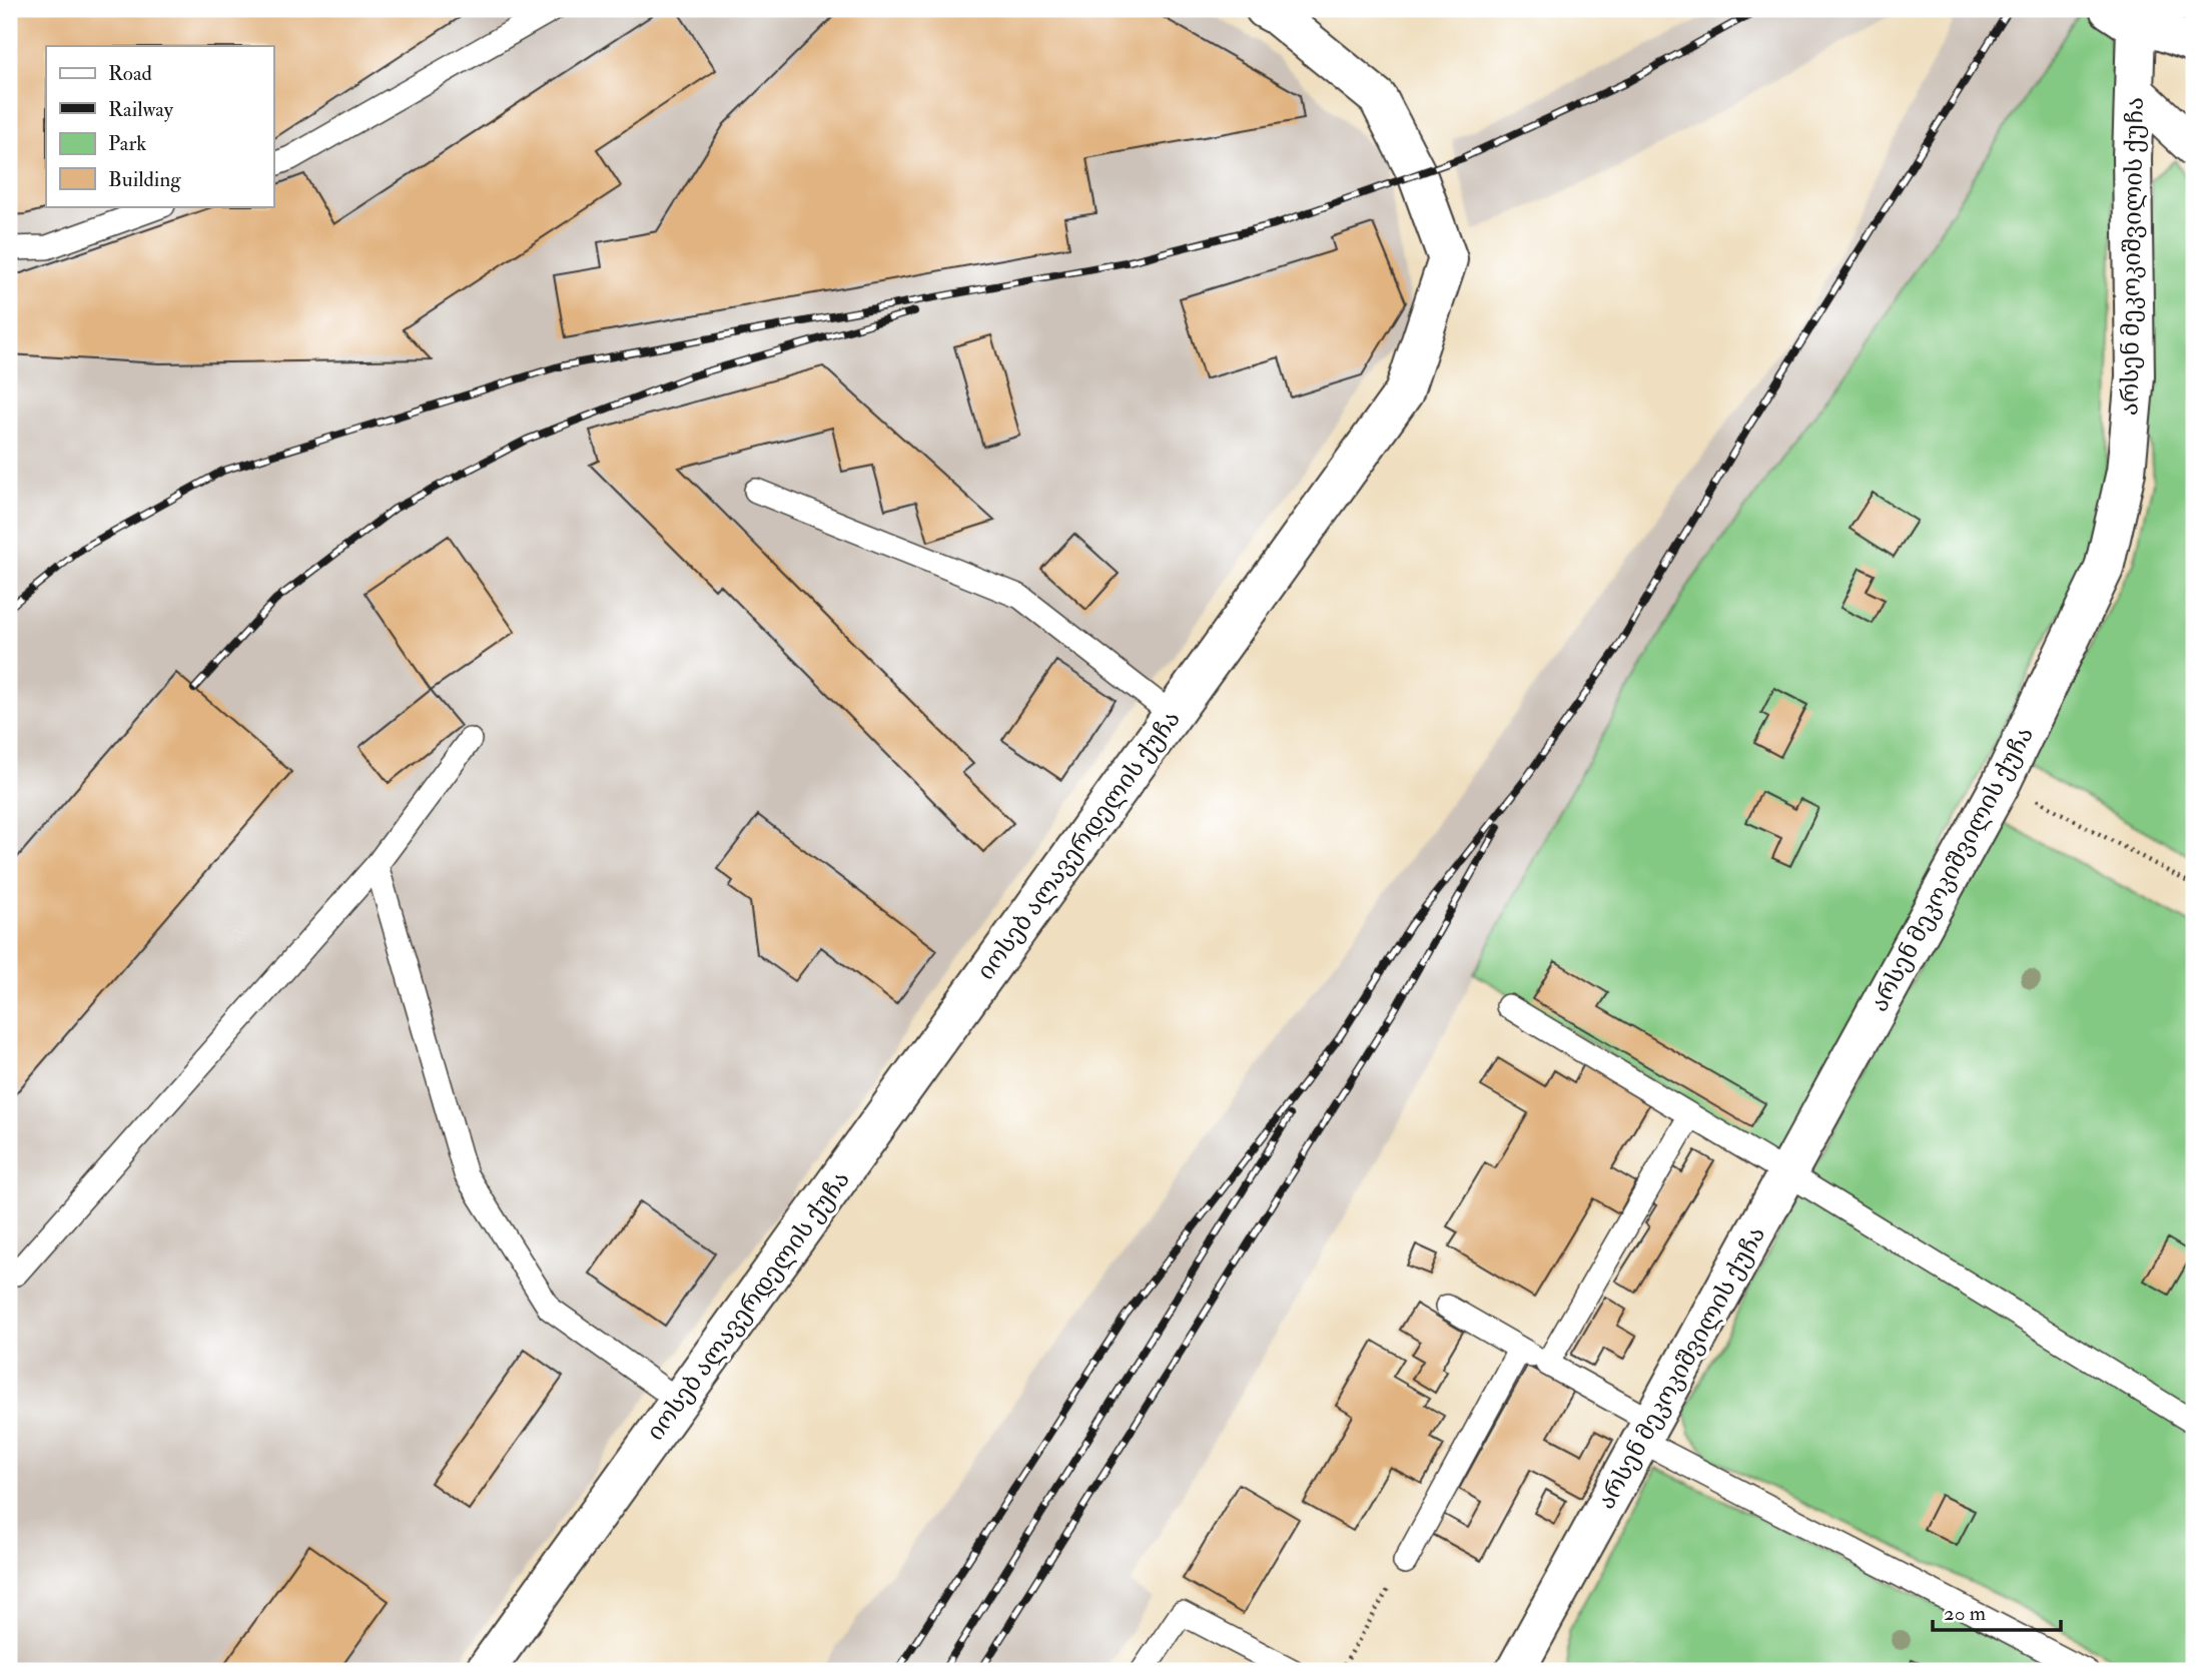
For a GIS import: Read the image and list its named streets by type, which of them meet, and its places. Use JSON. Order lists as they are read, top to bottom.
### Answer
{
  "streets": {
    "street": ["არსენ მეკოკიშვილის ქუჩა", "იოსებ ალავერდელის ქუჩა"]
  },
  "legend": [
    "Road",
    "Railway",
    "Park",
    "Building"
  ],
  "scale_bar": "20 m"
}
